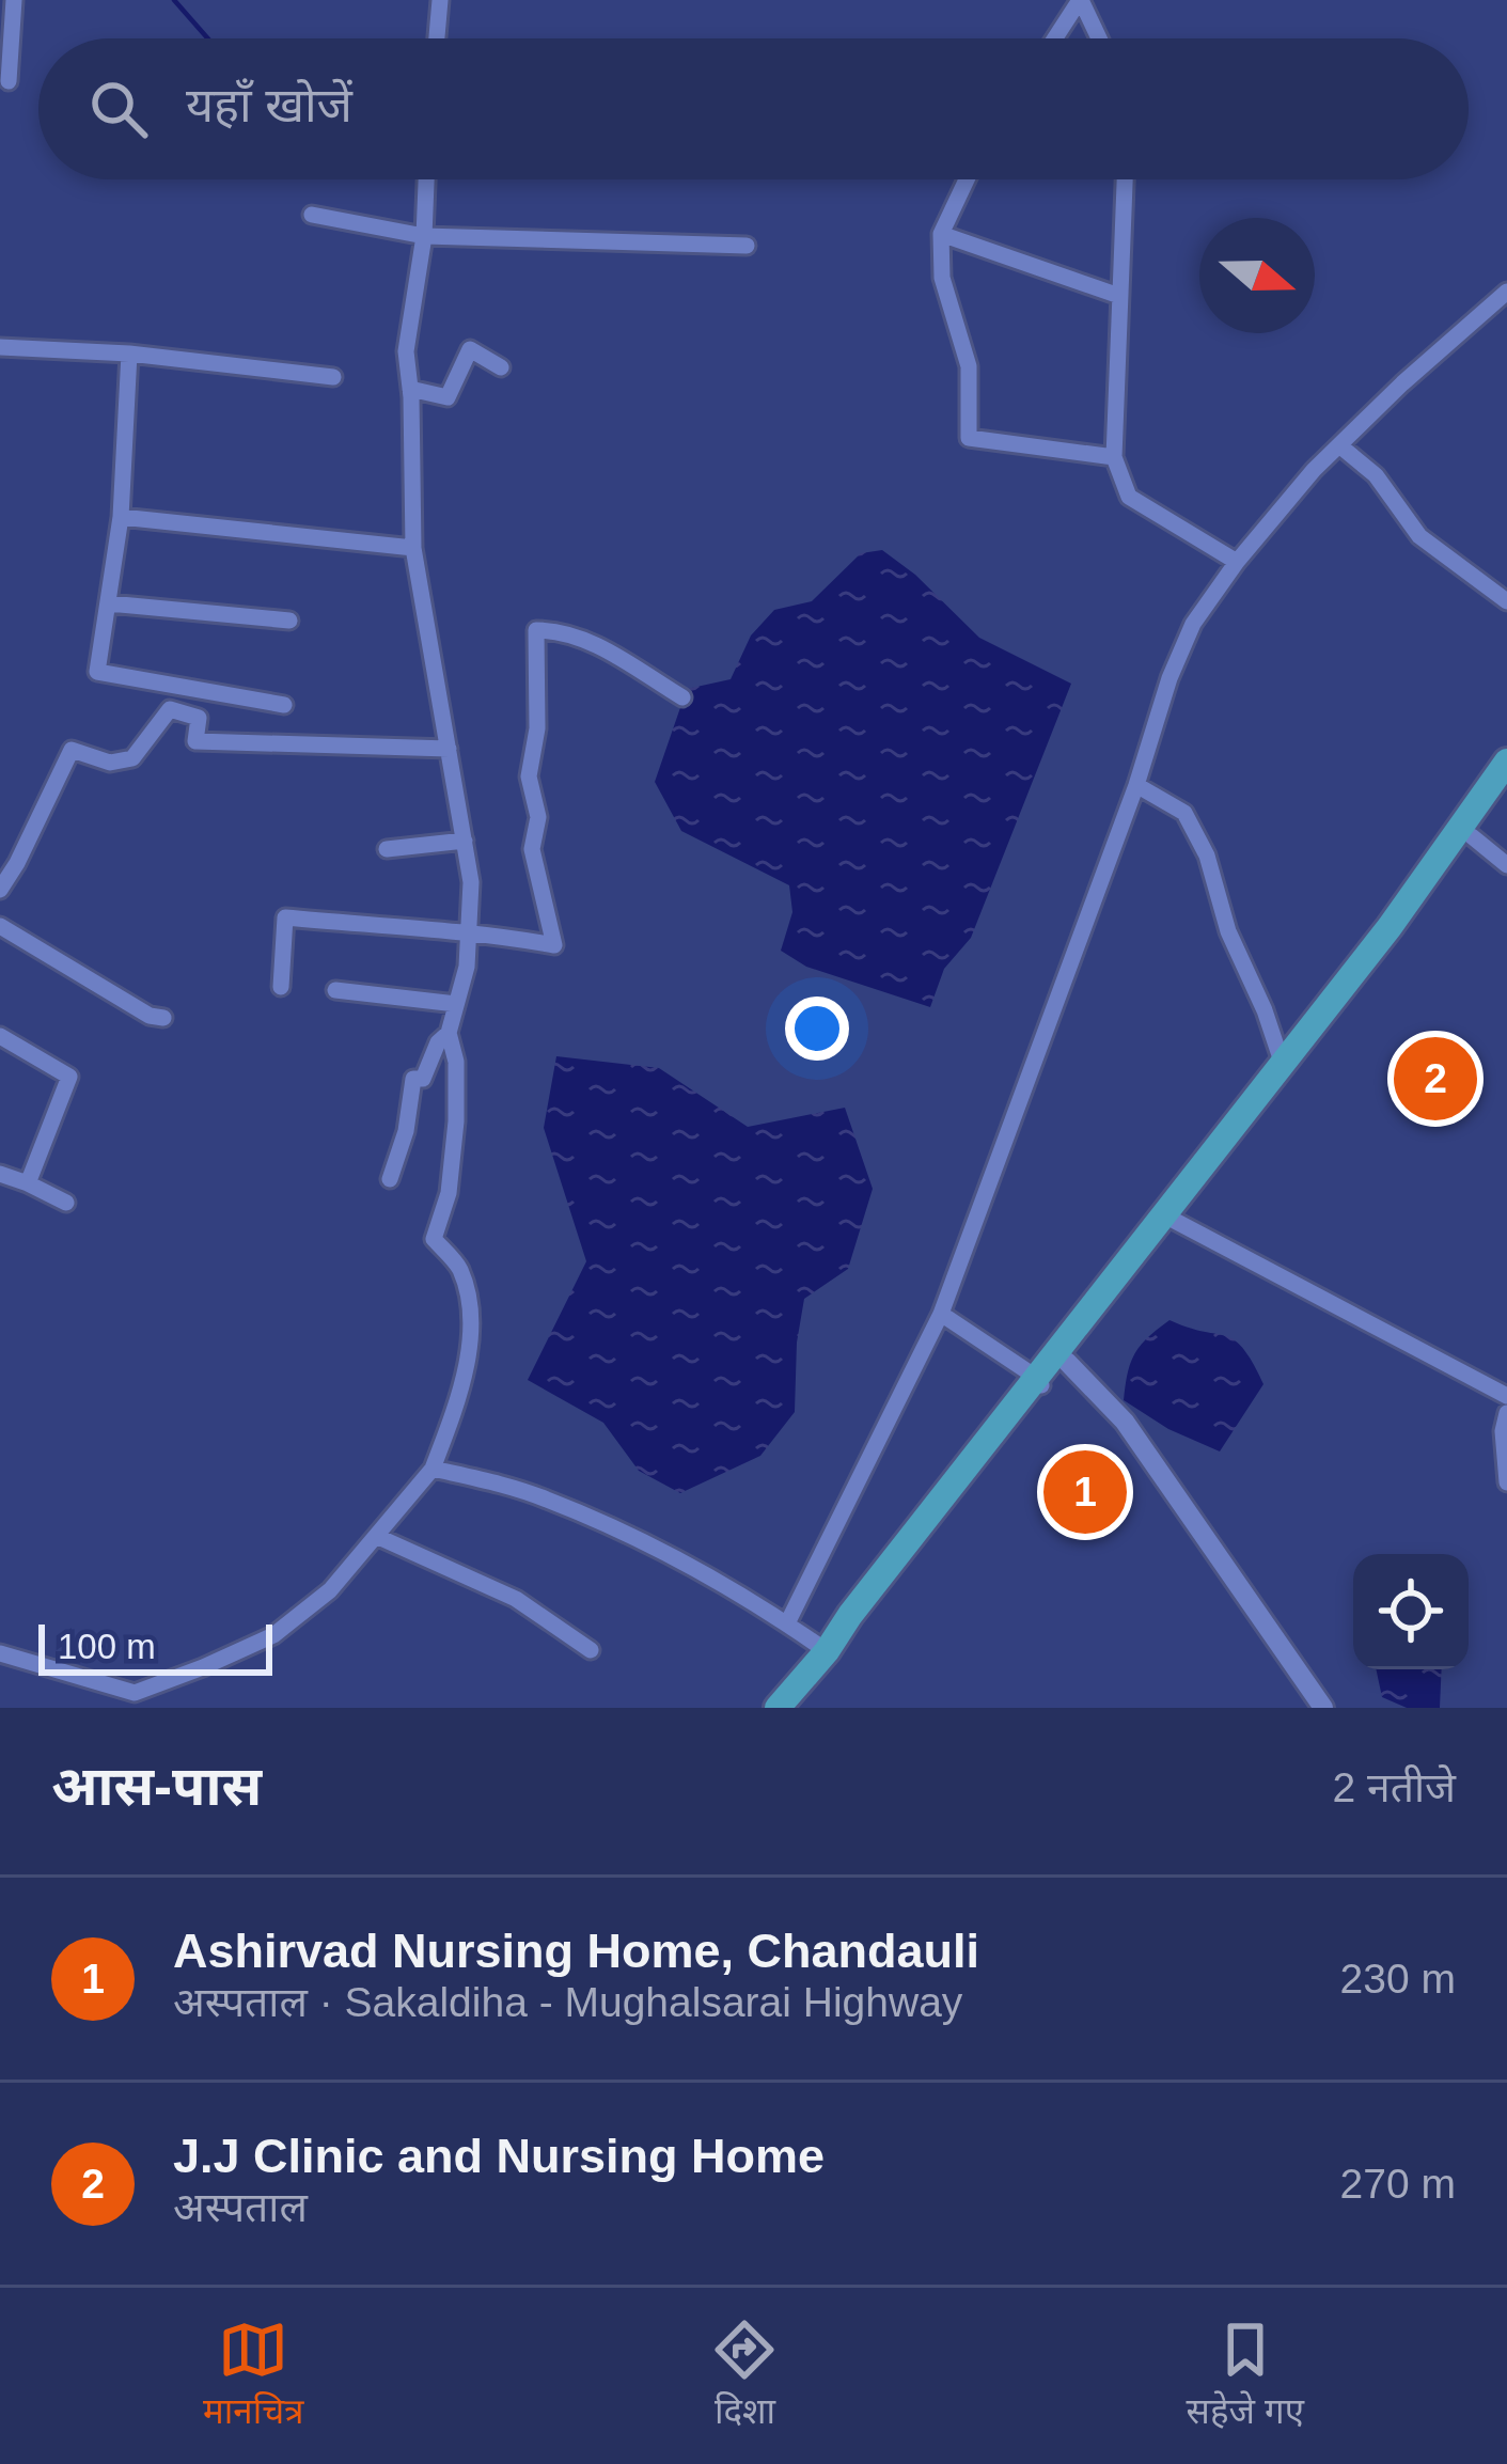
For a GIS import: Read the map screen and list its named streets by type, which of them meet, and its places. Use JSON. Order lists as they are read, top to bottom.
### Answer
{
  "scale_bar": "100 m",
  "north": "right",
  "page": {
    "search": "यहाँ खोजें",
    "pins": ["2", "1"],
    "scale": "100 m",
    "heading": ["आस-पास", "2 नतीजे"],
    "list": [
      {
        "mark": "1",
        "name": "Ashirvad Nursing Home, Chandauli",
        "note": "अस्पताल · Sakaldiha - Mughalsarai Highway",
        "value": "230 m"
      },
      {
        "mark": "2",
        "name": "J.J Clinic and Nursing Home",
        "note": "अस्पताल",
        "value": "270 m"
      }
    ],
    "nav": ["मानचित्र", "दिशा", "सहेजे गए"]
  }
}
